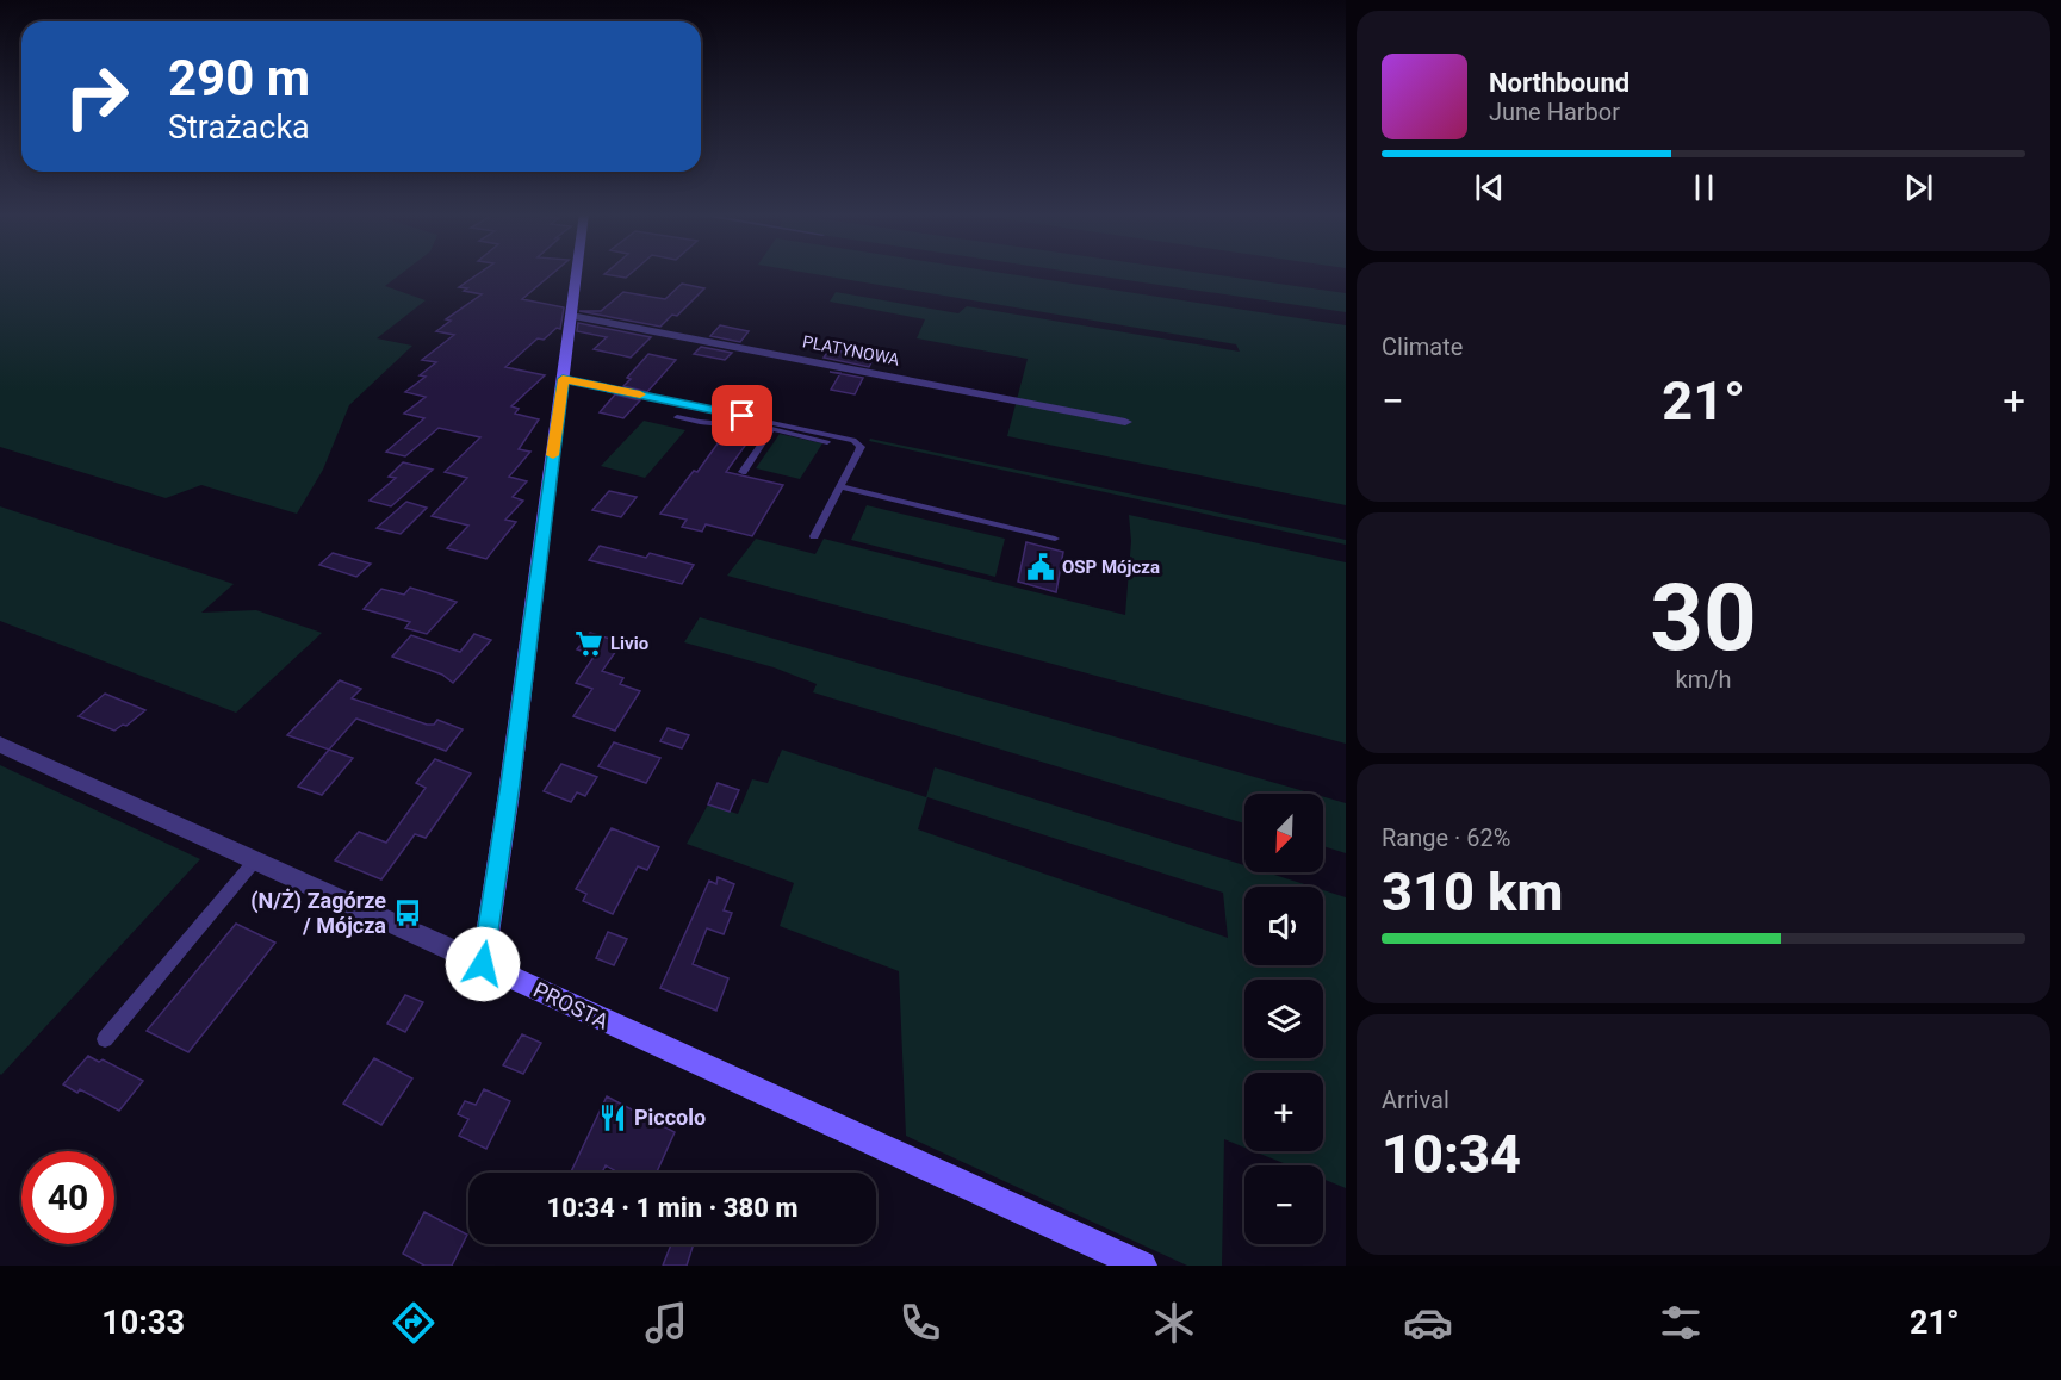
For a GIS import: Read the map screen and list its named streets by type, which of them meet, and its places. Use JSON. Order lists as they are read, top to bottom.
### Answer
{
  "streets": {
    "street": ["PLATYNOWA", "PROSTA"]
  },
  "places": {
    "public building": ["OSP Mójcza"],
    "supermarket": ["Livio"],
    "bus stop": ["(N/Ż) Zagórze / Mójcza"],
    "restaurant": ["Piccolo"]
  },
  "north": "bottom left",
  "page": {
    "turn": ["290 m", "Strażacka"],
    "song": ["Northbound", "June Harbor"],
    "tile": [
      "Climate",
      ["30", "km/h"],
      ["Range · 62%", "310 km"],
      ["Arrival", "10:34"]
    ],
    "heat": ["−", "21°", "+"],
    "map_buttons": ["+", "−"],
    "limit": "40",
    "trip": "10:34 · 1 min · 380 m",
    "tabs": ["10:33", "21°"]
  }
}
